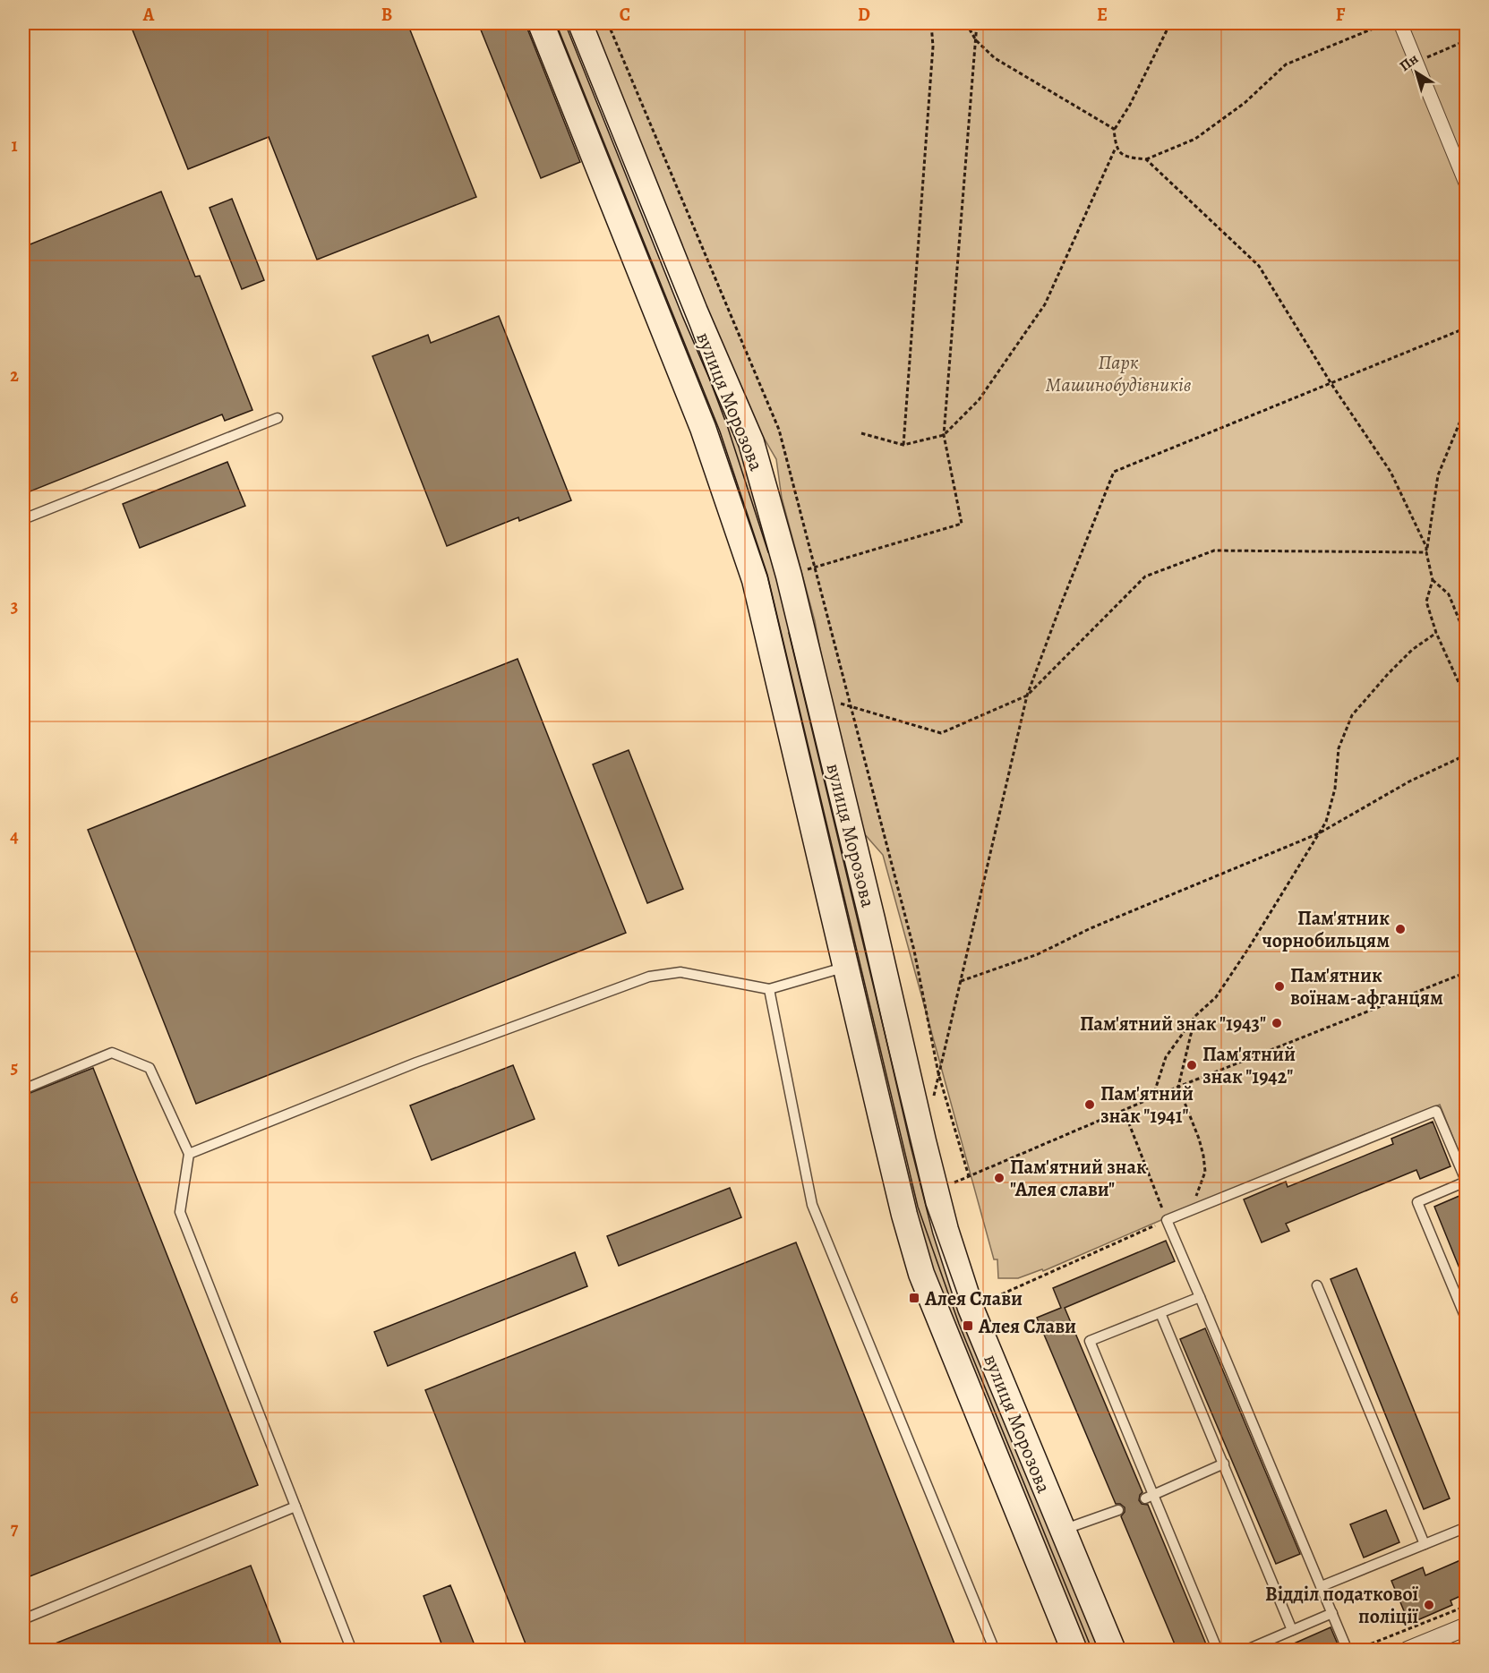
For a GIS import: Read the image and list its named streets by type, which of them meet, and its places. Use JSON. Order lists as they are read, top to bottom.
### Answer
{
  "streets": {
    "main road": ["вулиця Морозова"]
  },
  "parks": ["Парк Машинобудівників"],
  "places": {
    "other": [
      "Пам'ятник чорнобильцям",
      "Пам'ятник воїнам-афганцям",
      "Пам'ятний знак \"1943\"",
      "Пам'ятний знак \"1942\"",
      "Пам'ятний знак \"1941\"",
      "Пам'ятний знак \"Алея слави\"",
      "Відділ податкової поліції"
    ],
    "transit": ["Aлея Слави", "Алея Слави"]
  },
  "north": "top left",
  "grid": {
    "columns": [
      "A",
      "B",
      "C",
      "D",
      "E",
      "F"
    ],
    "rows": [
      "1",
      "2",
      "3",
      "4",
      "5",
      "6",
      "7"
    ]
  }
}
